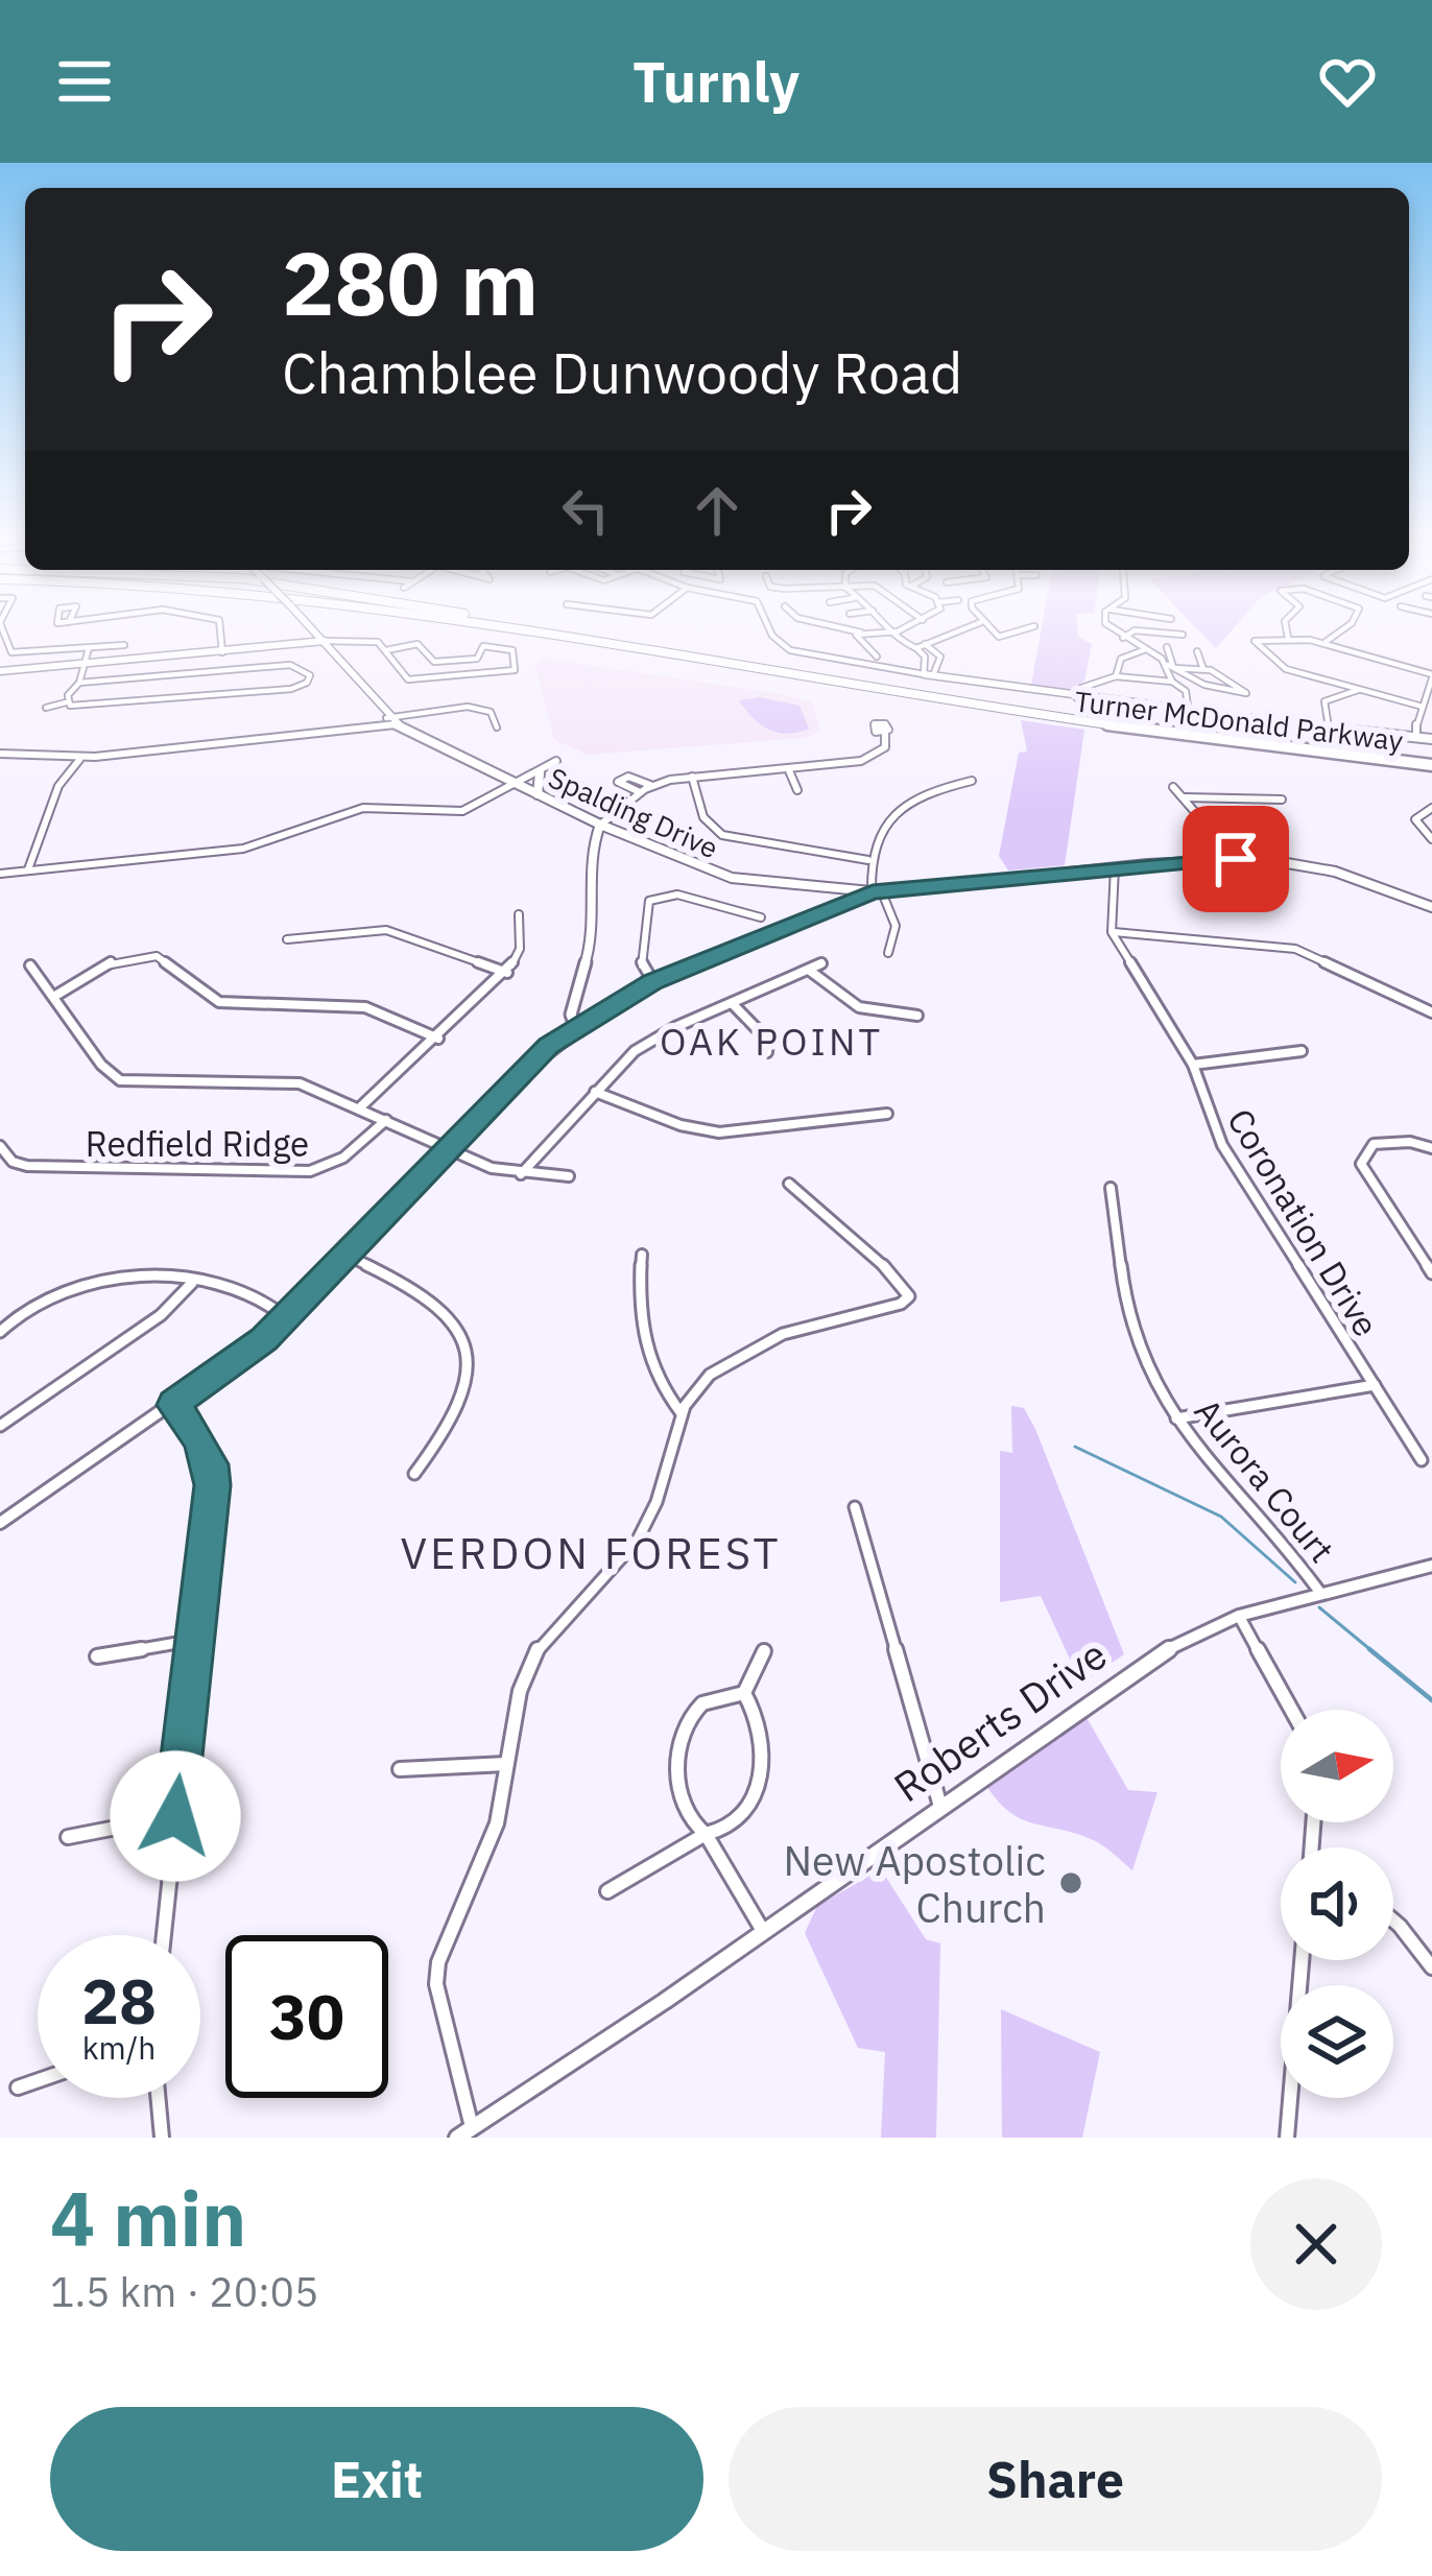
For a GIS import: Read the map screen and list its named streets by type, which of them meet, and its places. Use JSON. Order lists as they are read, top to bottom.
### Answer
{
  "streets": {
    "highway": ["Turner McDonald Parkway"],
    "street": [
      "Spalding Drive",
      "Redfield Ridge",
      "Coronation Drive",
      "Aurora Court",
      "Roberts Drive"
    ]
  },
  "crossings": [
    ["Aurora Court", "Roberts Drive"]
  ],
  "districts": ["OAK POINT", "VERDON FOREST"],
  "places": ["New Apostolic Church"],
  "north": "right",
  "page": {
    "header": "Turnly",
    "turn": ["280 m", "Chamblee Dunwoody Road"],
    "speed": "28 km/h",
    "limit": "30",
    "heading": ["4 min", "1.5 km · 20:05"],
    "buttons": ["Exit", "Share"]
  }
}
